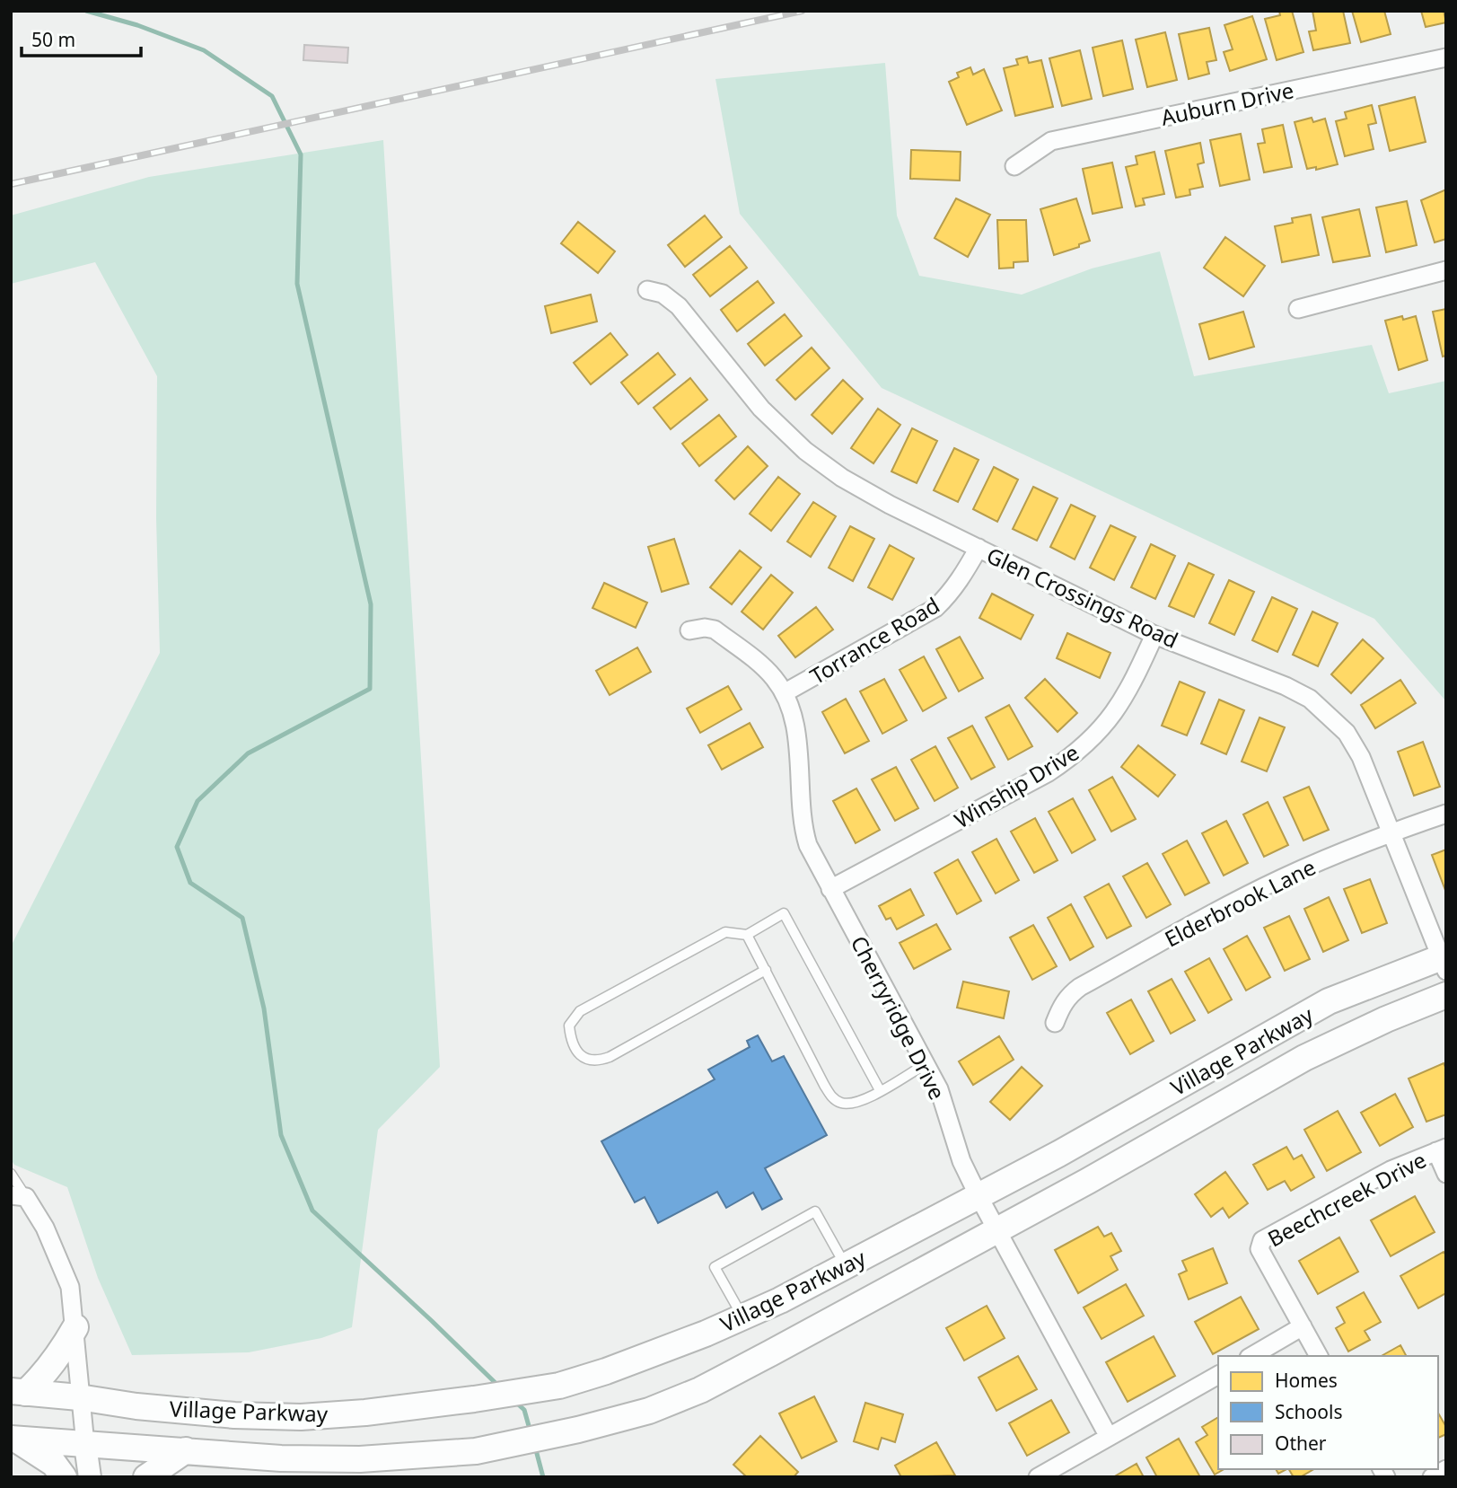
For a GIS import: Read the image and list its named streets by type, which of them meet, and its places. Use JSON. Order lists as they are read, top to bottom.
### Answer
{
  "streets": {
    "main road": ["Village Parkway"],
    "street": [
      "Auburn Drive",
      "Glen Crossings Road",
      "Torrance Road",
      "Winship Drive",
      "Elderbrook Lane",
      "Cherryridge Drive",
      "Beechcreek Drive"
    ]
  },
  "crossings": [
    ["Glen Crossings Road", "Torrance Road"],
    ["Glen Crossings Road", "Winship Drive"],
    ["Glen Crossings Road", "Elderbrook Lane"],
    ["Glen Crossings Road", "Village Parkway"],
    ["Torrance Road", "Cherryridge Drive"],
    ["Winship Drive", "Cherryridge Drive"],
    ["Cherryridge Drive", "Village Parkway"]
  ],
  "legend": ["Homes", "Schools", "Other"],
  "scale_bar": "50 m"
}
